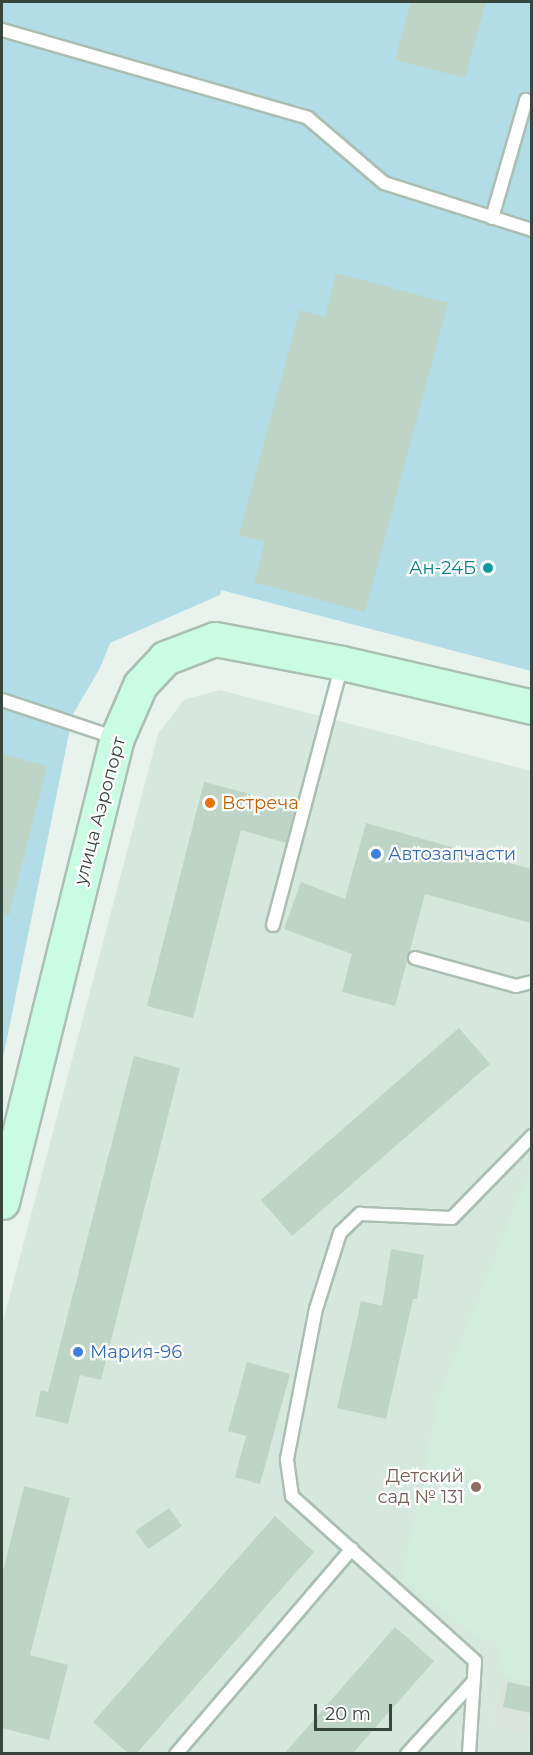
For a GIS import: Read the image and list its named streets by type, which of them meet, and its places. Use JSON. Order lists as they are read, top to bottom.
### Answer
{
  "streets": {
    "main road": ["улица Аэропорт"]
  },
  "places": [
    "Ан-24Б",
    "Встреча",
    "Автозапчасти",
    "Мария-96",
    "Детский сад № 131"
  ],
  "scale_bar": "20 m"
}
